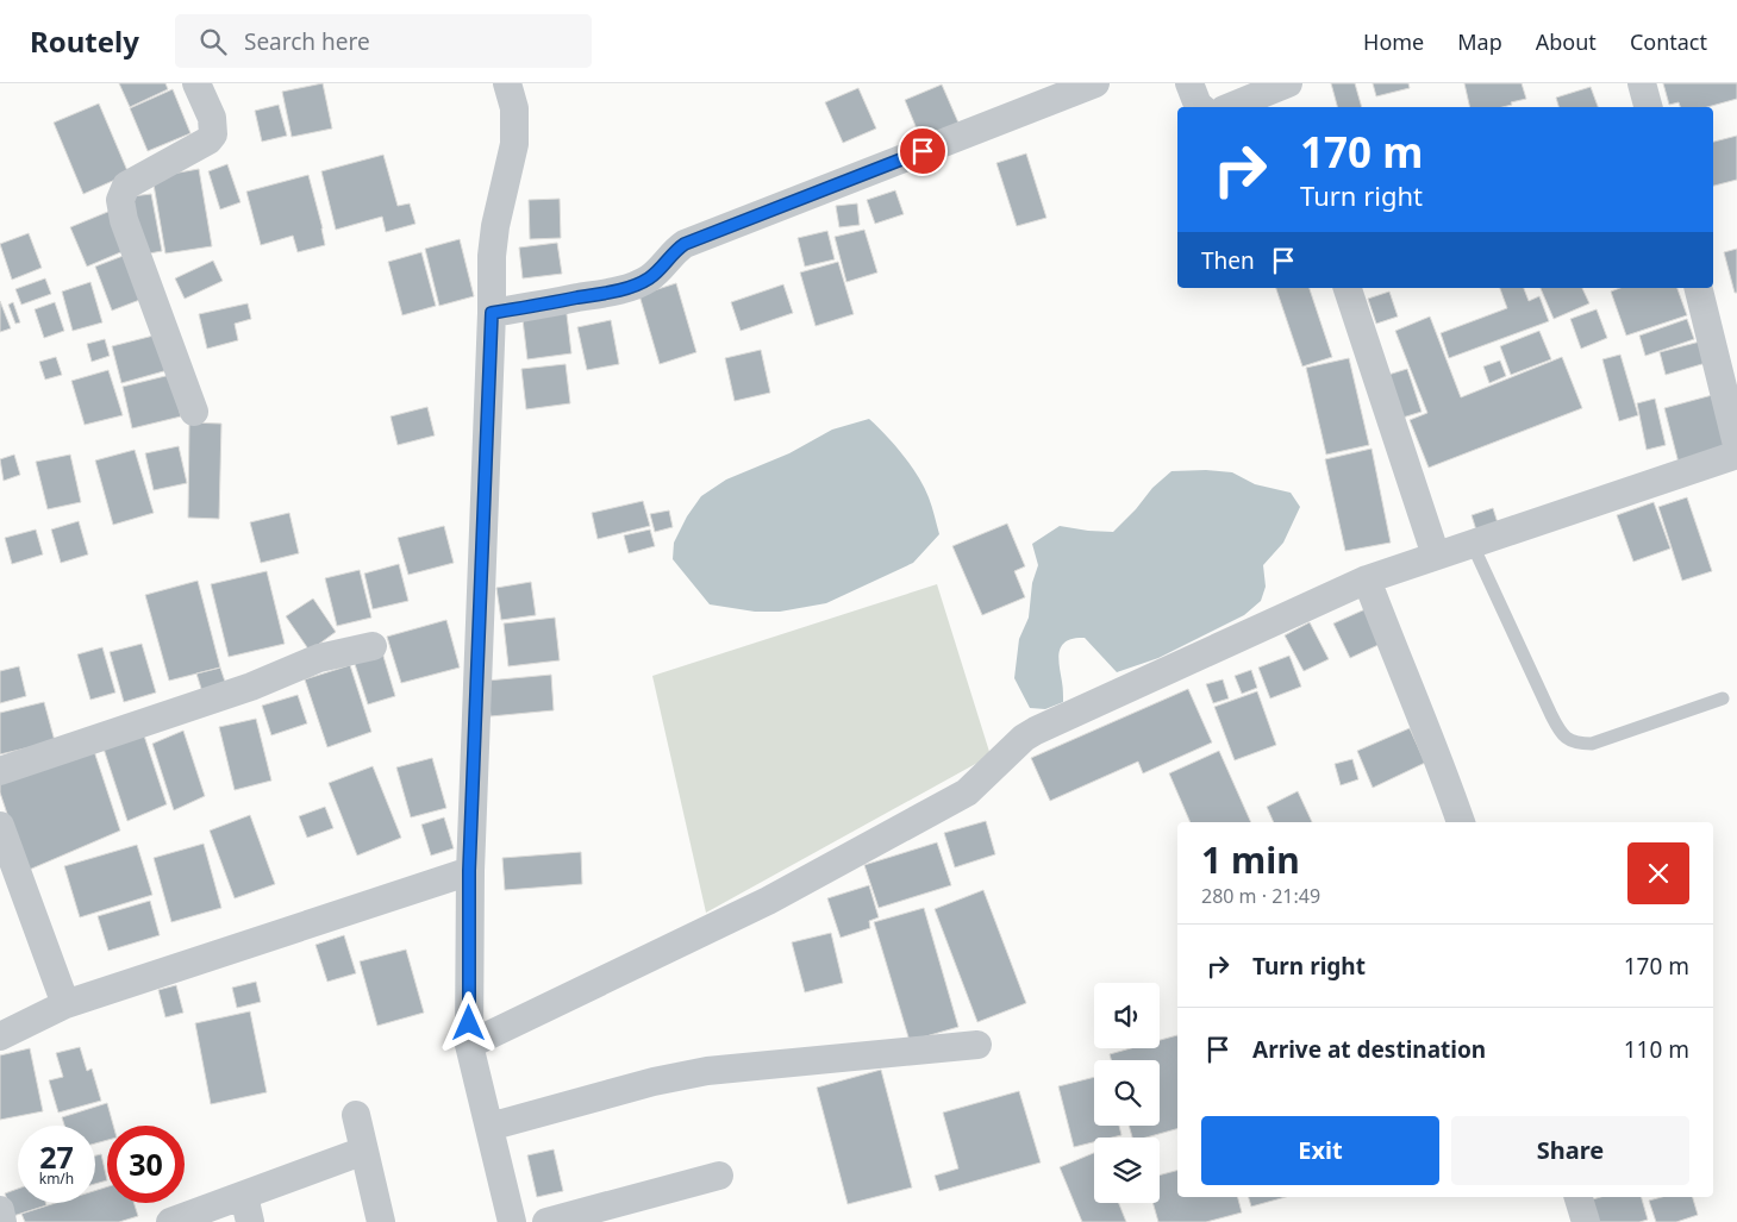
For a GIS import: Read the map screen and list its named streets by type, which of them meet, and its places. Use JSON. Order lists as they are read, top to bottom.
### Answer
{
  "page": {
    "header": "Routely",
    "search": "Search here",
    "nav": [
      "Home",
      "Map",
      "About",
      "Contact"
    ],
    "turn": ["170 m", "Turn right"],
    "then": "Then",
    "heading": ["1 min", "280 m · 21:49"],
    "list": [
      {
        "name": "Turn right",
        "value": "170 m"
      },
      {
        "name": "Arrive at destination",
        "value": "110 m"
      }
    ],
    "buttons": ["Exit", "Share"],
    "speed": "27 km/h",
    "limit": "30"
  }
}
